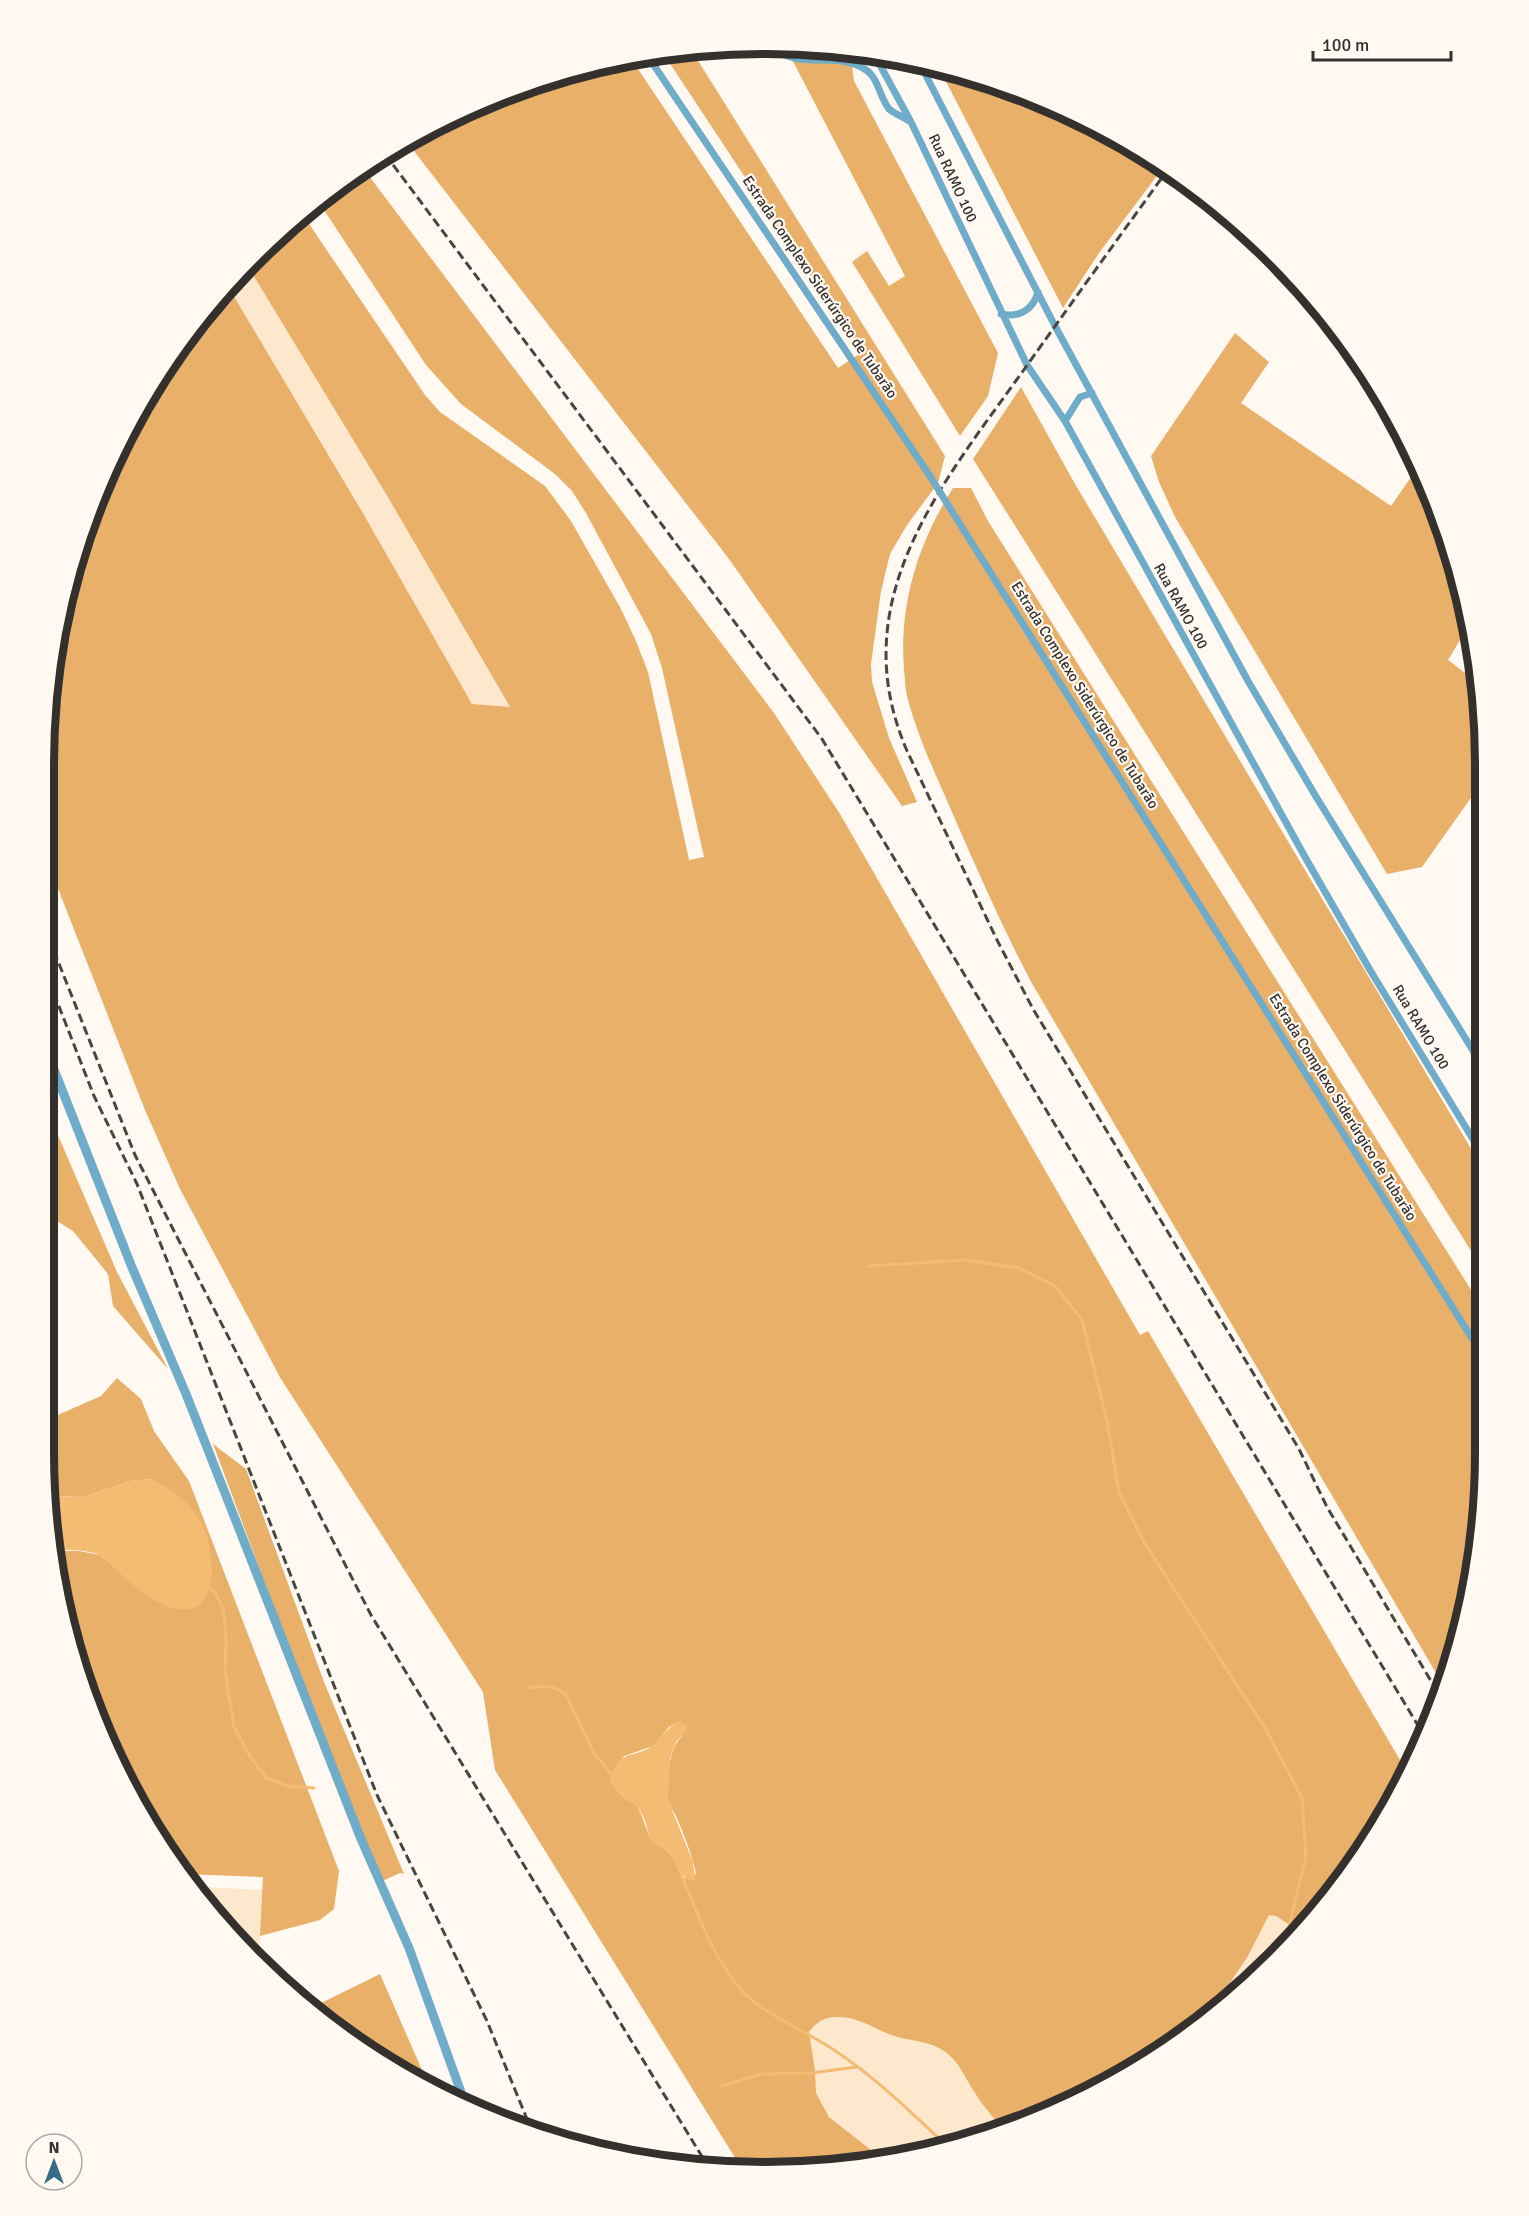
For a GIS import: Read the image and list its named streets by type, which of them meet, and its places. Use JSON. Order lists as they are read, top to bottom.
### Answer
{
  "streets": {
    "street": ["Rua RAMO 100", "Estrada Complexo Siderúrgico de Tubarão"]
  },
  "scale_bar": "100 m",
  "north": "top"
}
